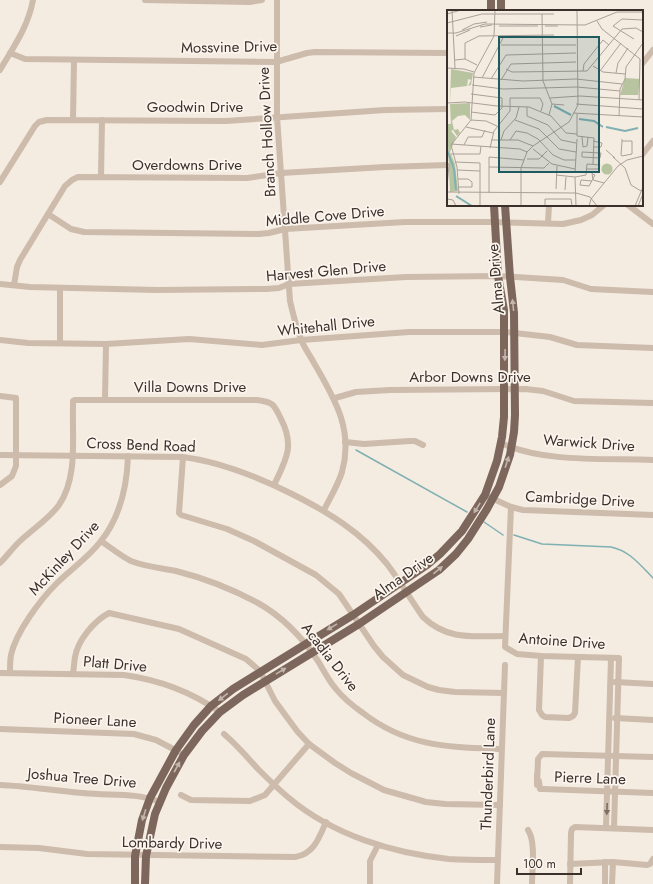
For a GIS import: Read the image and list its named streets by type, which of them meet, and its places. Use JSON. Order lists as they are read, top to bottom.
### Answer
{
  "streets": {
    "main road": ["Alma Drive"],
    "street": [
      "Mossvine Drive",
      "Goodwin Drive",
      "Branch Hollow Drive",
      "Overdowns Drive",
      "Middle Cove Drive",
      "Harvest Glen Drive",
      "Whitehall Drive",
      "Arbor Downs Drive",
      "Villa Downs Drive",
      "Warwick Drive",
      "Cross Bend Road",
      "Cambridge Drive",
      "McKinley Drive",
      "Antoine Drive",
      "Acadia Drive",
      "Platt Drive",
      "Pioneer Lane",
      "Thunderbird Lane",
      "Joshua Tree Drive",
      "Pierre Lane",
      "Lombardy Drive"
    ]
  },
  "crossings": [
    ["Mossvine Drive", "Branch Hollow Drive"],
    ["Goodwin Drive", "Branch Hollow Drive"],
    ["Branch Hollow Drive", "Overdowns Drive"],
    ["Branch Hollow Drive", "Middle Cove Drive"],
    ["Branch Hollow Drive", "Harvest Glen Drive"],
    ["Branch Hollow Drive", "Whitehall Drive"],
    ["Branch Hollow Drive", "Arbor Downs Drive"],
    ["Branch Hollow Drive", "Cross Bend Road"],
    ["Overdowns Drive", "Middle Cove Drive"],
    ["Overdowns Drive", "Harvest Glen Drive"],
    ["Middle Cove Drive", "Alma Drive"],
    ["Harvest Glen Drive", "Alma Drive"],
    ["Alma Drive", "Whitehall Drive"],
    ["Alma Drive", "Arbor Downs Drive"],
    ["Alma Drive", "Warwick Drive"],
    ["Alma Drive", "Cross Bend Road"],
    ["Alma Drive", "Cambridge Drive"],
    ["Alma Drive", "Acadia Drive"],
    ["Alma Drive", "Platt Drive"],
    ["Alma Drive", "Pioneer Lane"],
    ["Alma Drive", "Joshua Tree Drive"],
    ["Alma Drive", "Lombardy Drive"],
    ["Villa Downs Drive", "Cross Bend Road"],
    ["Cross Bend Road", "McKinley Drive"],
    ["Cross Bend Road", "Antoine Drive"],
    ["McKinley Drive", "Acadia Drive"],
    ["McKinley Drive", "Platt Drive"],
    ["Acadia Drive", "Thunderbird Lane"]
  ],
  "scale_bar": "100 m"
}
